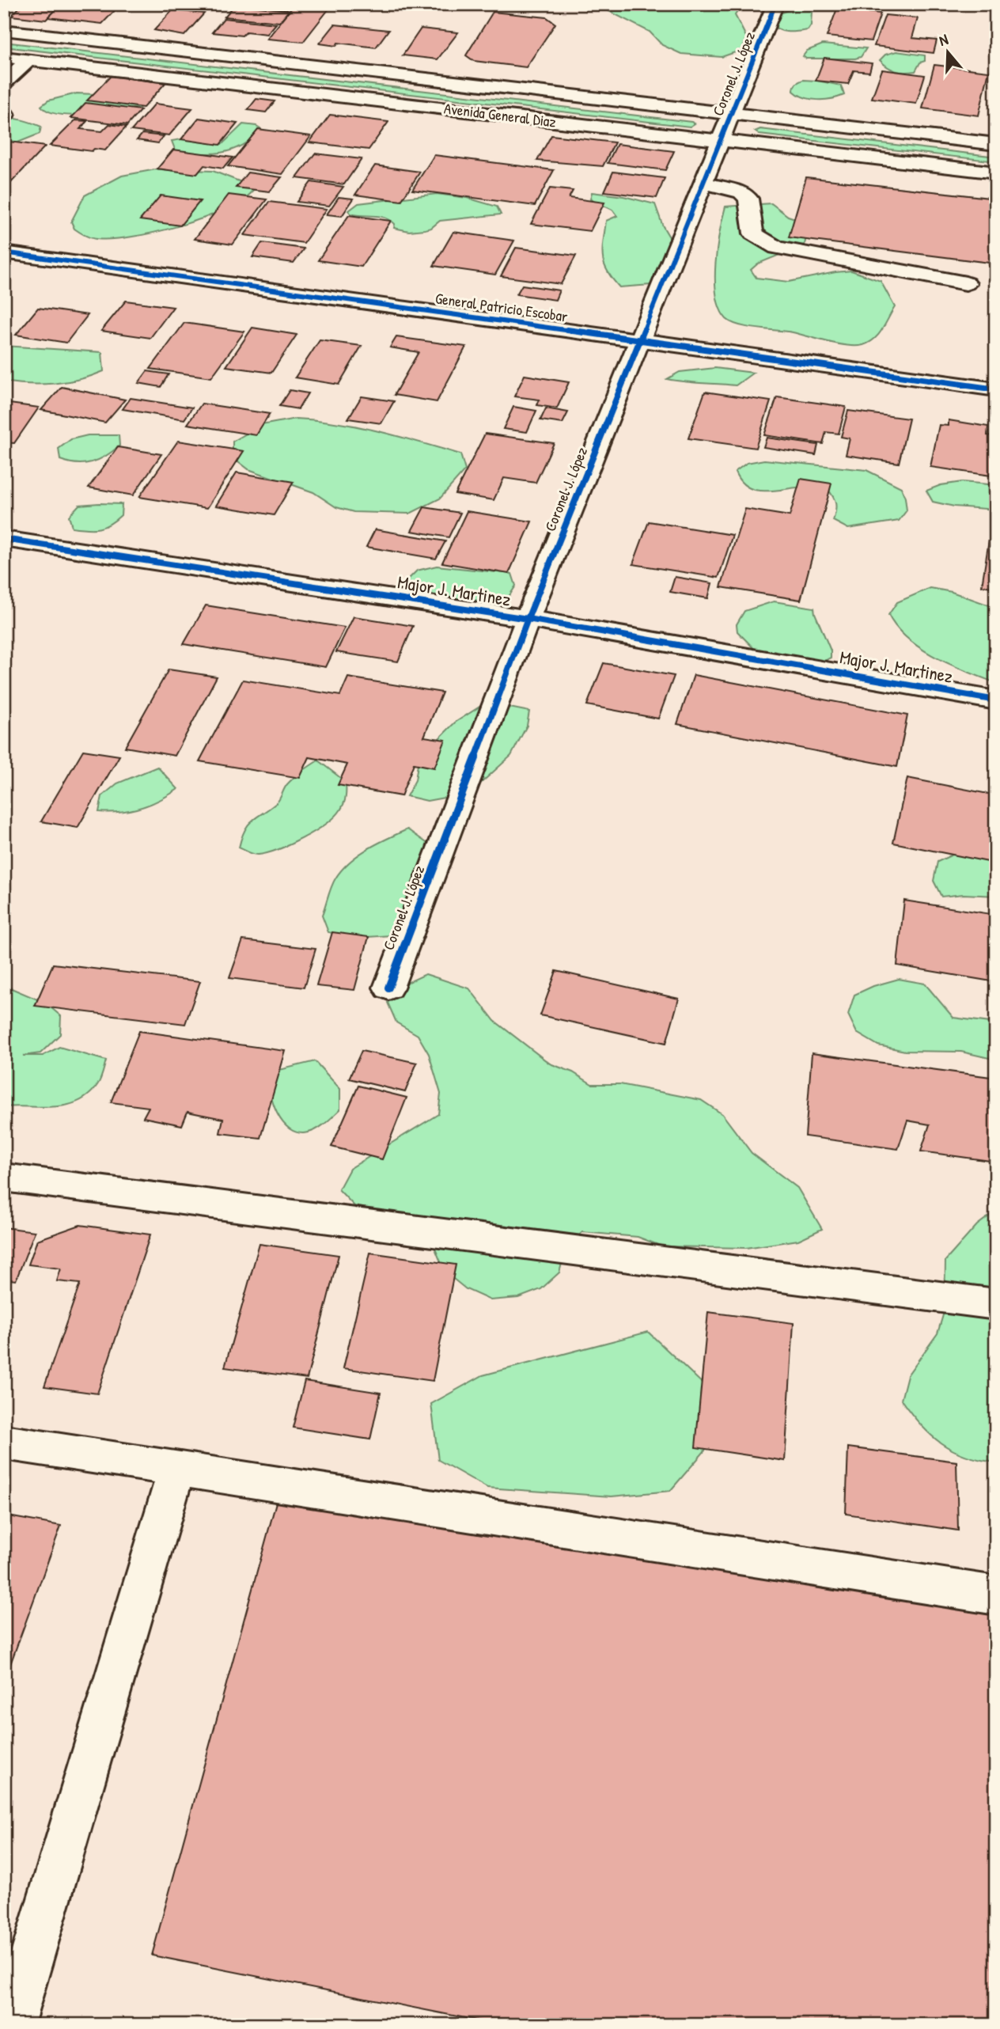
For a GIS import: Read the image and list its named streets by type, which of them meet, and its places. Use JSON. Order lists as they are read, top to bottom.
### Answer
{
  "streets": {
    "street": [
      "Coronel J. López",
      "Avenida General Diaz",
      "General Patricio Escobar",
      "Major J. Martinez"
    ]
  },
  "crossings": [
    ["Coronel J. López", "Avenida General Diaz"],
    ["Coronel J. López", "General Patricio Escobar"],
    ["Coronel J. López", "Major J. Martinez"]
  ],
  "north": "top"
}
